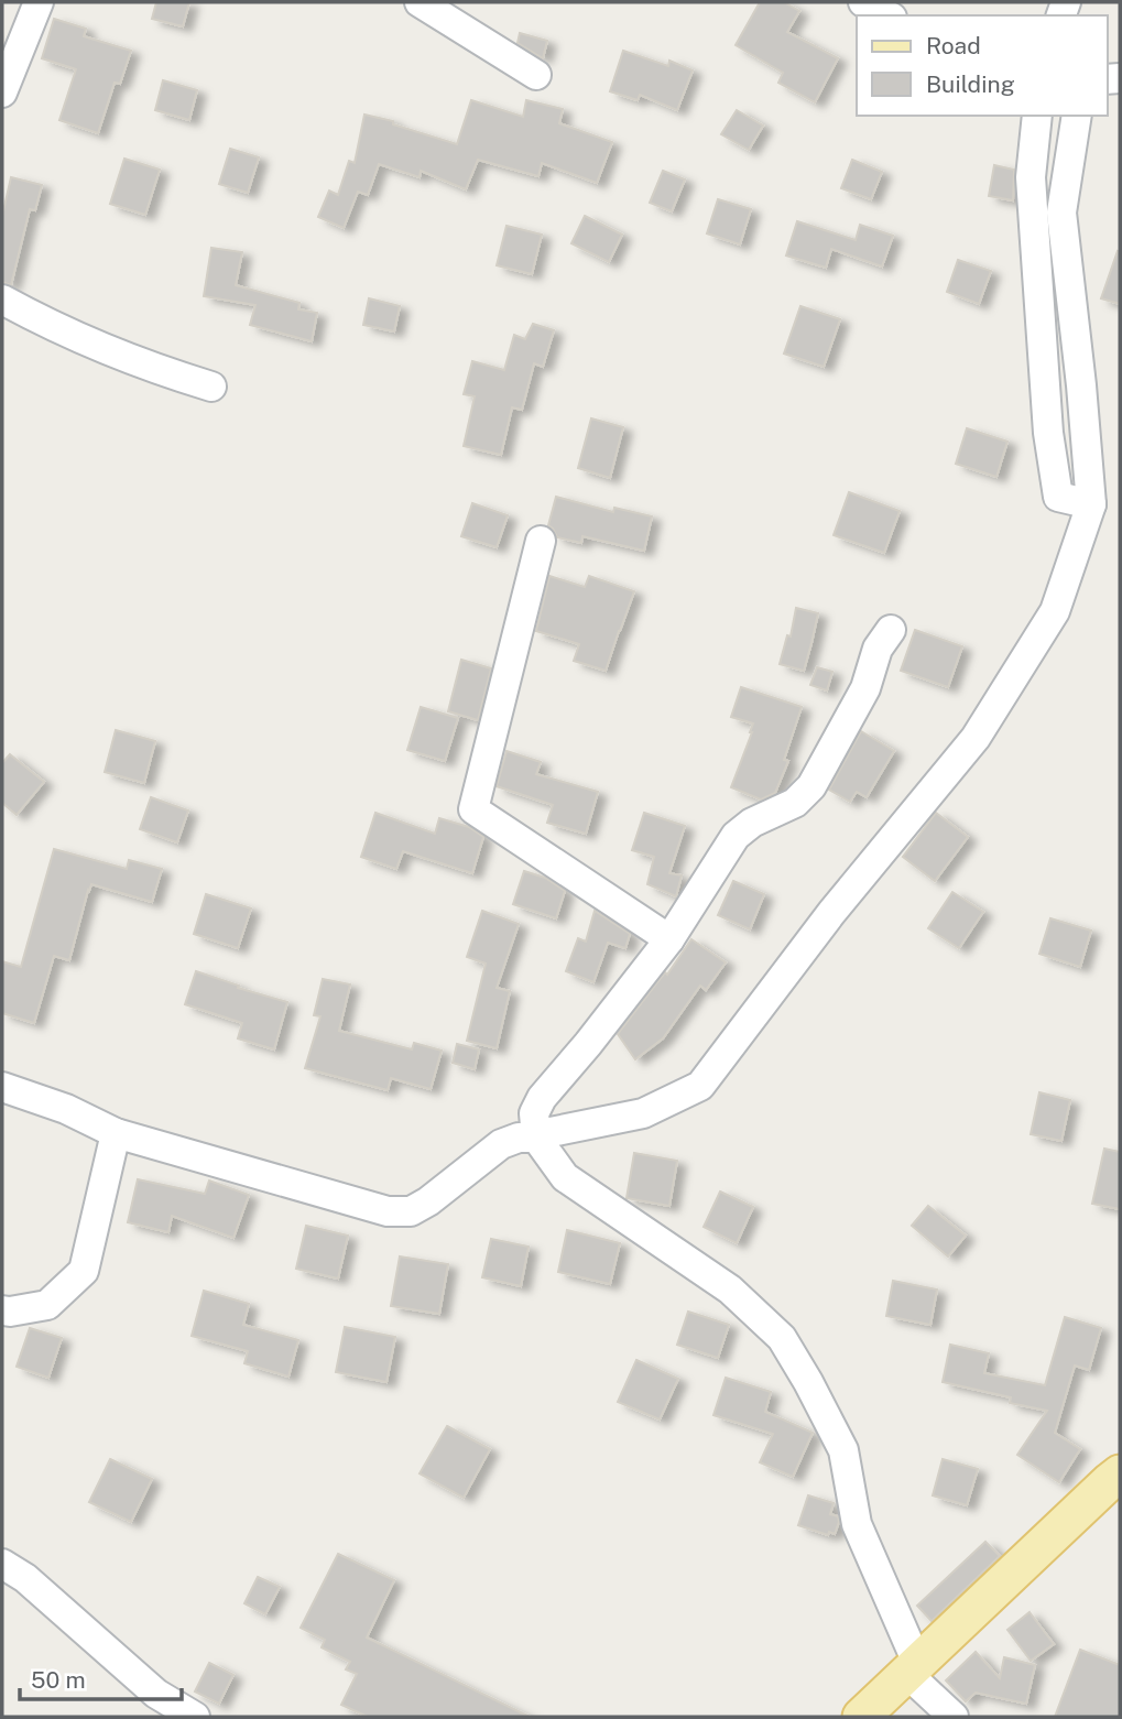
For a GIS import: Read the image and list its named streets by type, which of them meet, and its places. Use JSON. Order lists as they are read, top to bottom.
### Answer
{
  "legend": ["Road", "Building"],
  "scale_bar": "50 m"
}
